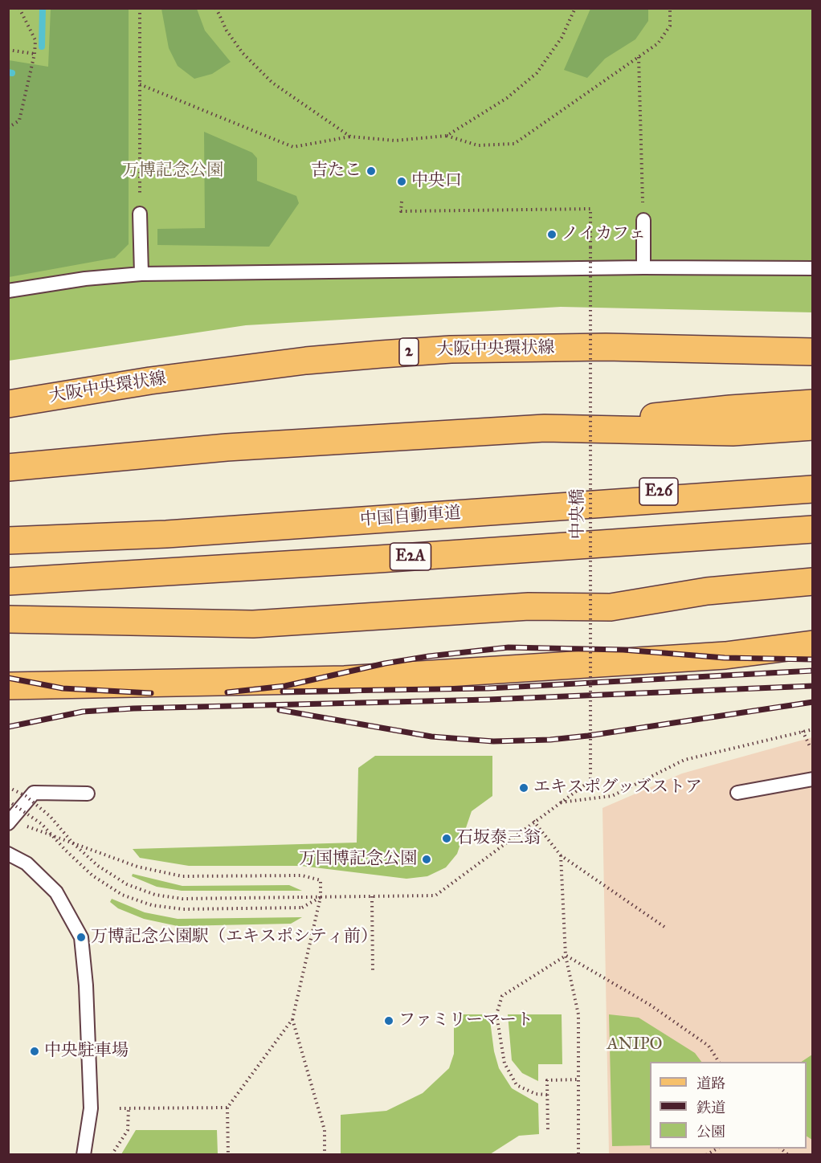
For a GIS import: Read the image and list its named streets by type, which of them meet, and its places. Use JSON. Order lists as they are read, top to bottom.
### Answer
{
  "streets": {
    "main road": [
      "大阪中央環状線",
      "2",
      "E26",
      "中国自動車道",
      "E2A"
    ],
    "path": ["中央橋"]
  },
  "crossings": [
    ["E26", "中国自動車道"]
  ],
  "parks": ["万博記念公園", "ANIPO"],
  "places": [
    "吉たこ",
    "中央口",
    "ノイカフェ",
    "エキスポグッズストア",
    "石坂泰三翁",
    "万国博記念公園",
    "万博記念公園駅（エキスポシティ前）",
    "ファミリーマート",
    "中央駐車場"
  ],
  "legend": ["道路", "鉄道", "公園"]
}
